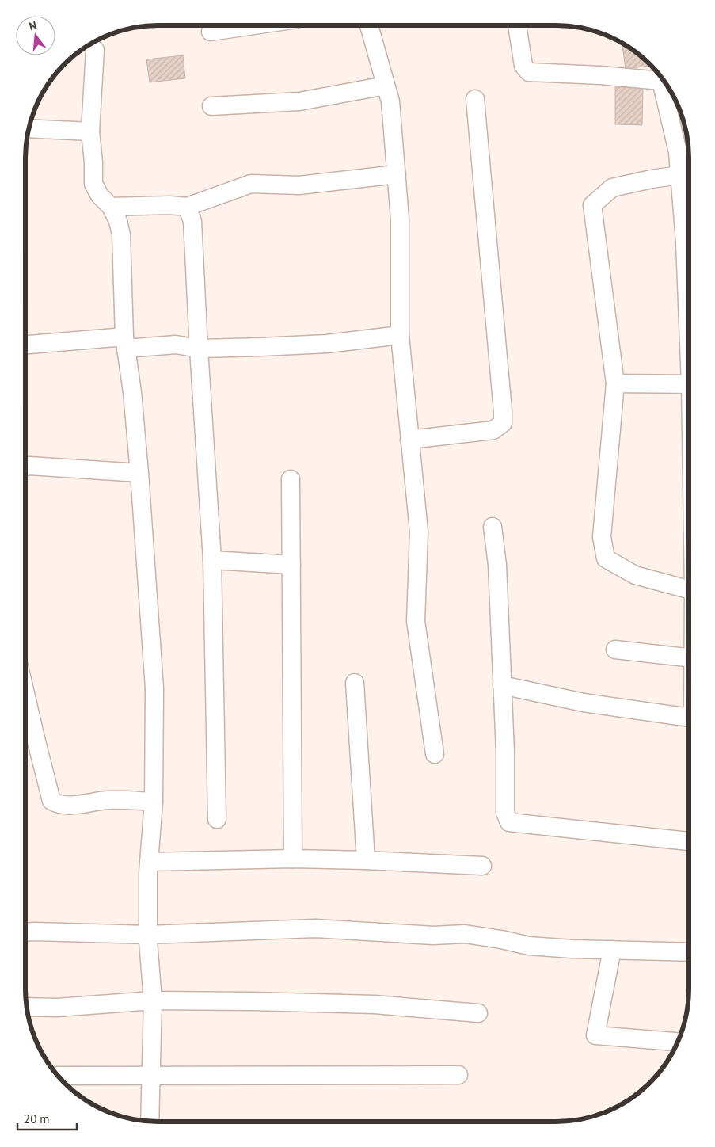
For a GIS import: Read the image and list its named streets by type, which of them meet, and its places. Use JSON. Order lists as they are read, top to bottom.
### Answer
{
  "scale_bar": "20 m",
  "north": "top"
}
